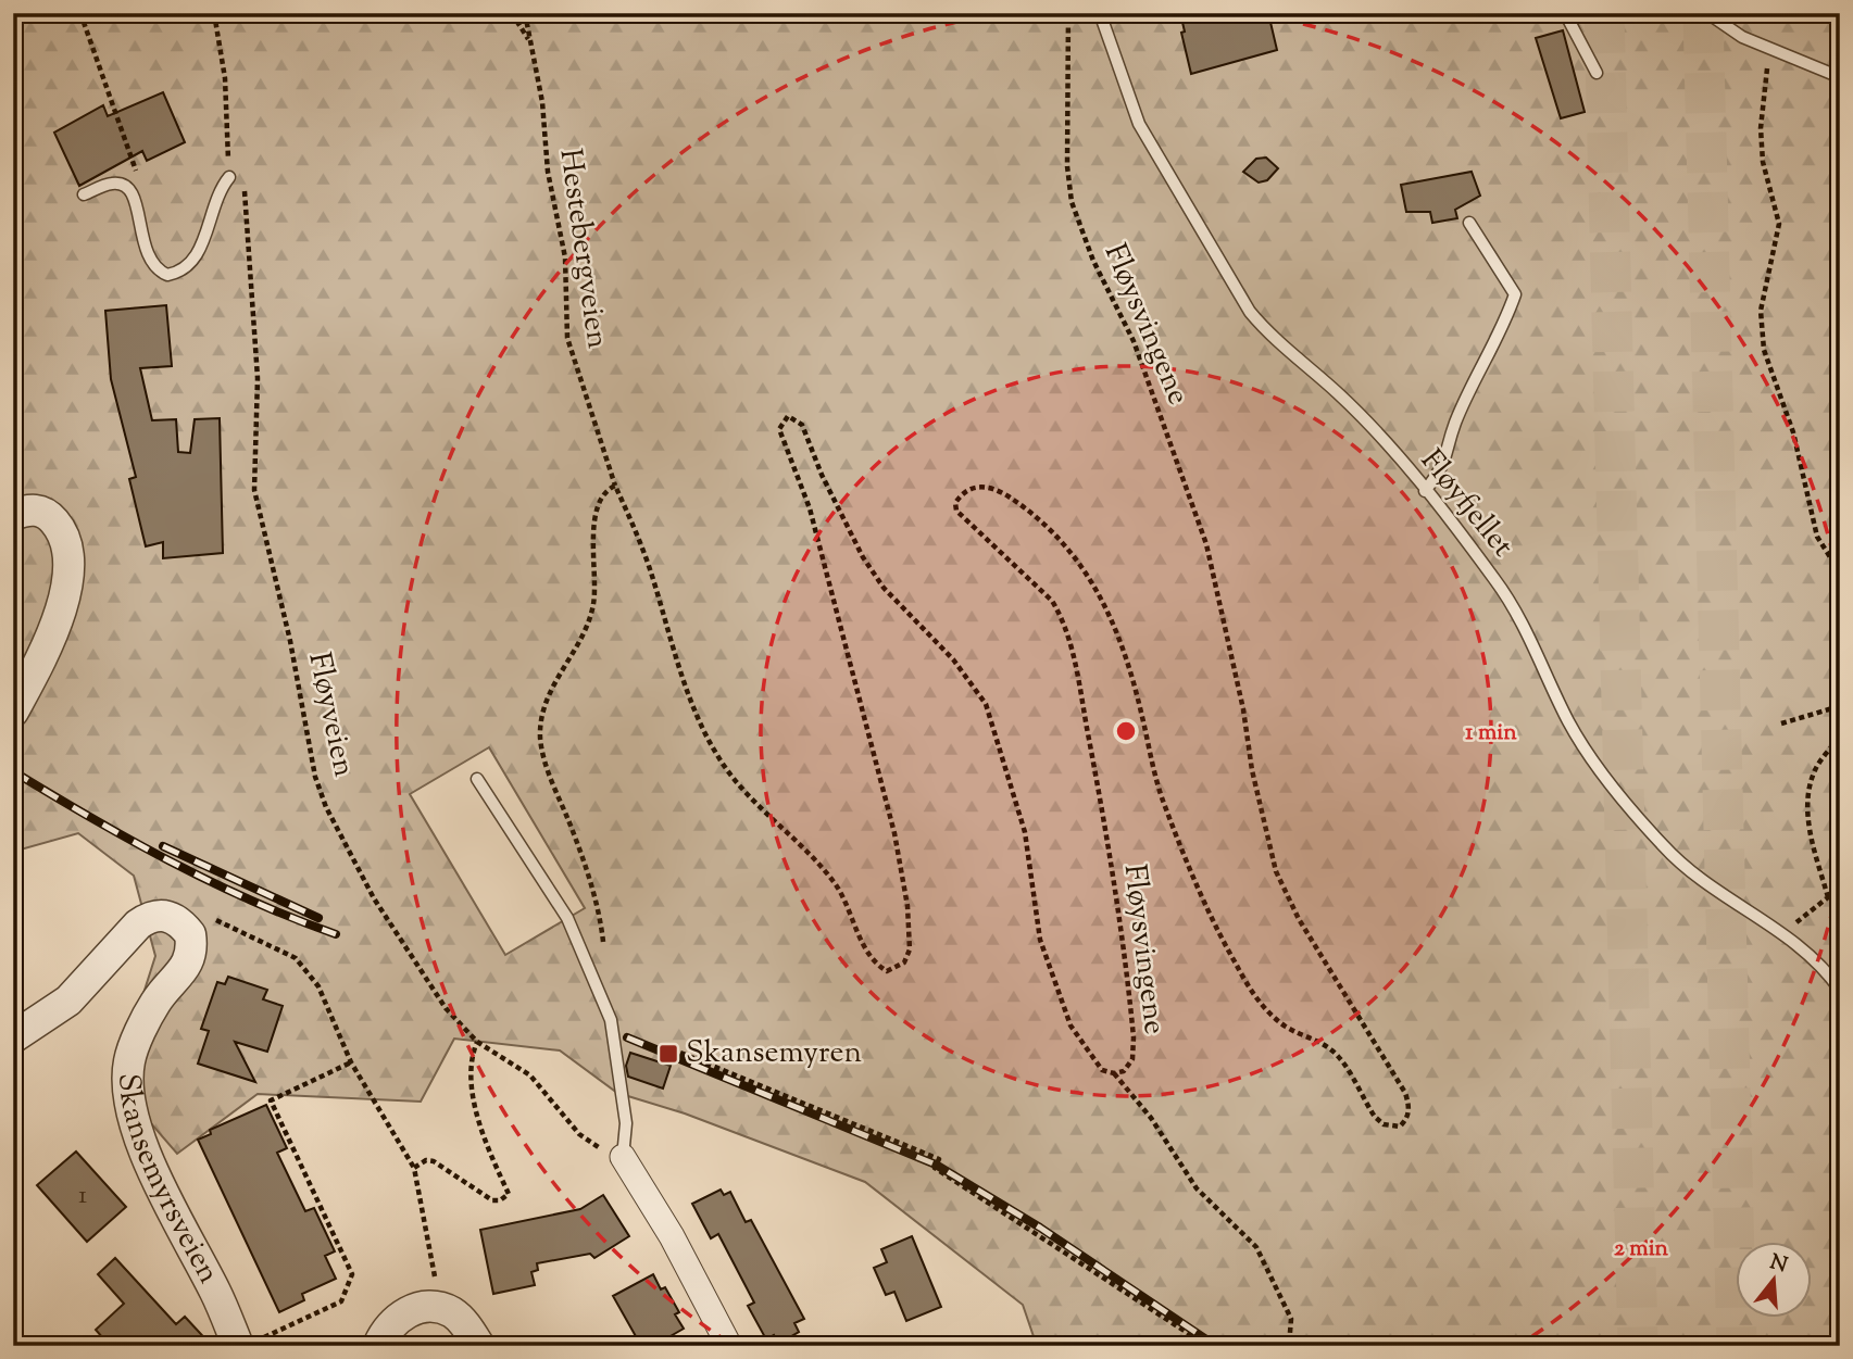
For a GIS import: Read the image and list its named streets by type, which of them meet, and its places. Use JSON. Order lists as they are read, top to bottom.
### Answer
{
  "streets": {
    "street": ["Skansemyrsveien"],
    "lane": ["Fløyfjellet"],
    "path": ["Hestebergveien", "Fløysvingene", "Fløyveien"]
  },
  "crossings": [
    ["Hestebergveien", "Fløysvingene"]
  ],
  "places": {
    "transit": ["Skansemyren"]
  },
  "house_numbers": ["1"],
  "north": "top",
  "rings": ["1 min", "2 min"]
}
